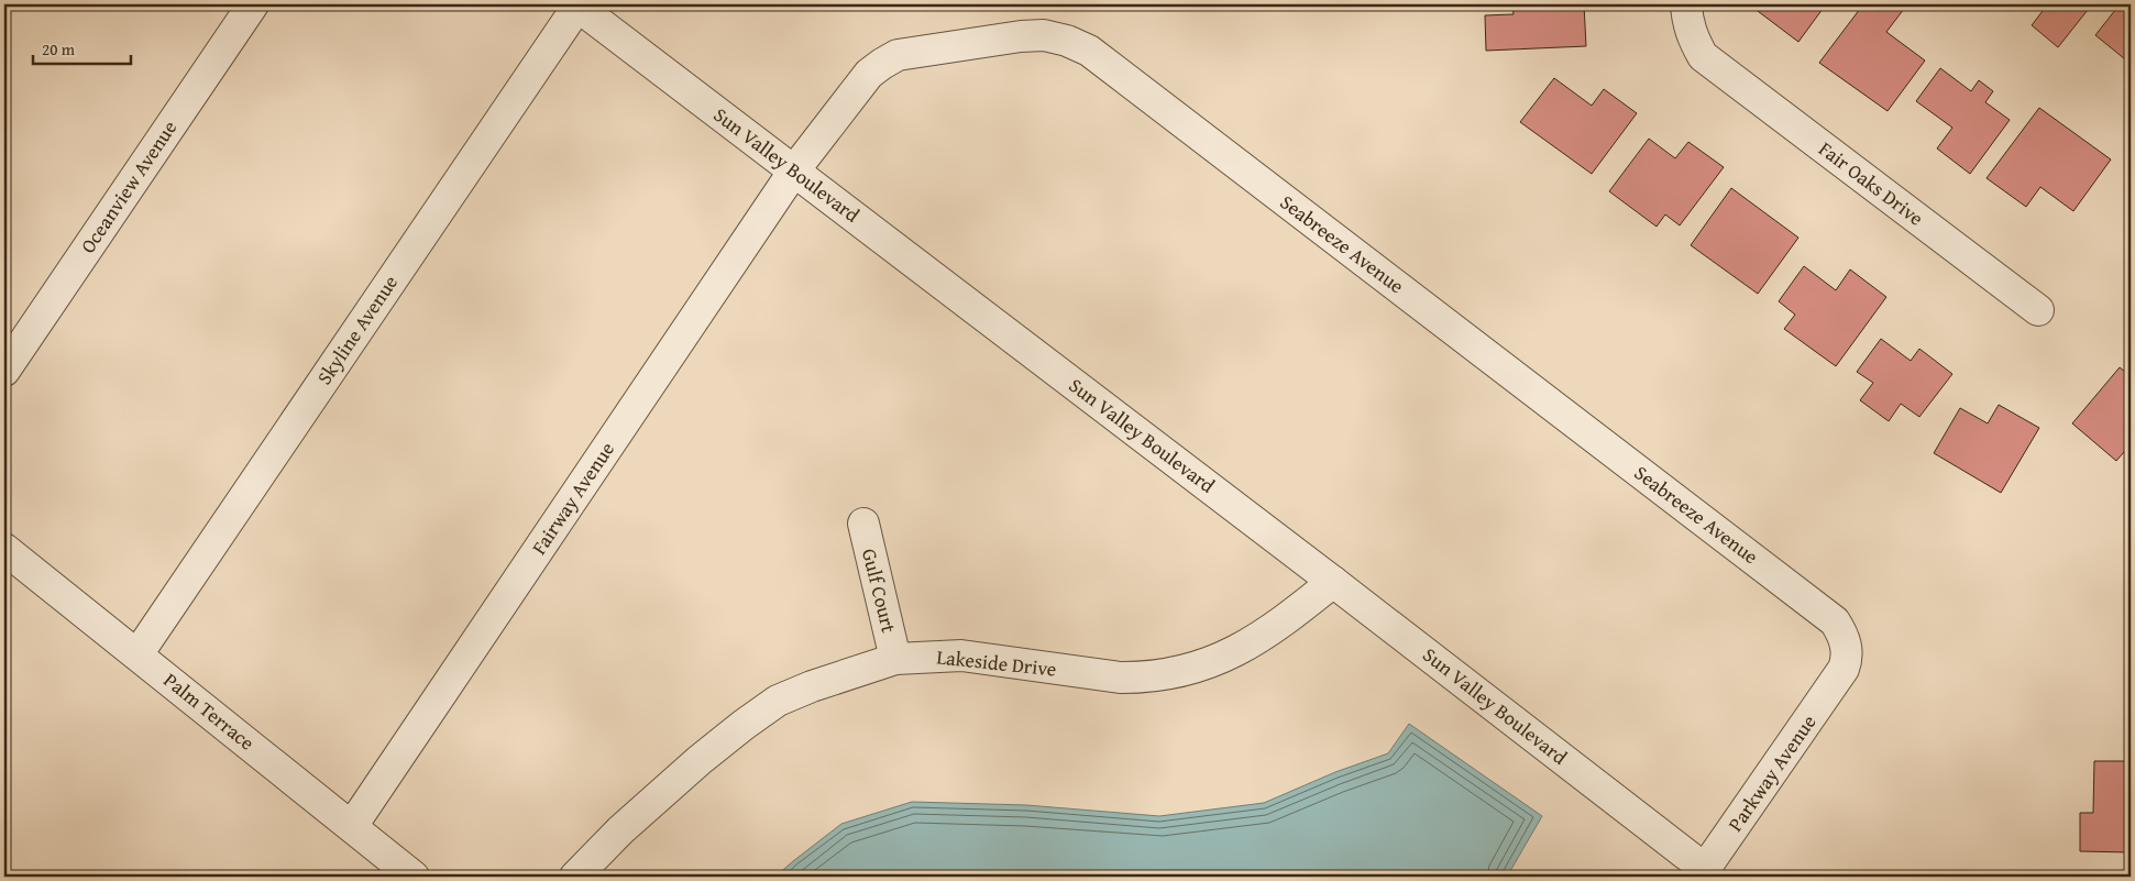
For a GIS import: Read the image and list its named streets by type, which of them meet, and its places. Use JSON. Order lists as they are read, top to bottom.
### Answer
{
  "streets": {
    "street": [
      "Sun Valley Boulevard",
      "Fair Oaks Drive",
      "Oceanview Avenue",
      "Seabreeze Avenue",
      "Skyline Avenue",
      "Fairway Avenue",
      "Gulf Court",
      "Lakeside Drive",
      "Palm Terrace",
      "Parkway Avenue"
    ]
  },
  "crossings": [
    ["Sun Valley Boulevard", "Seabreeze Avenue"],
    ["Sun Valley Boulevard", "Skyline Avenue"],
    ["Sun Valley Boulevard", "Fairway Avenue"],
    ["Sun Valley Boulevard", "Lakeside Drive"],
    ["Sun Valley Boulevard", "Parkway Avenue"],
    ["Seabreeze Avenue", "Fairway Avenue"],
    ["Seabreeze Avenue", "Parkway Avenue"],
    ["Skyline Avenue", "Palm Terrace"],
    ["Fairway Avenue", "Palm Terrace"],
    ["Gulf Court", "Lakeside Drive"]
  ],
  "scale_bar": "20 m"
}
